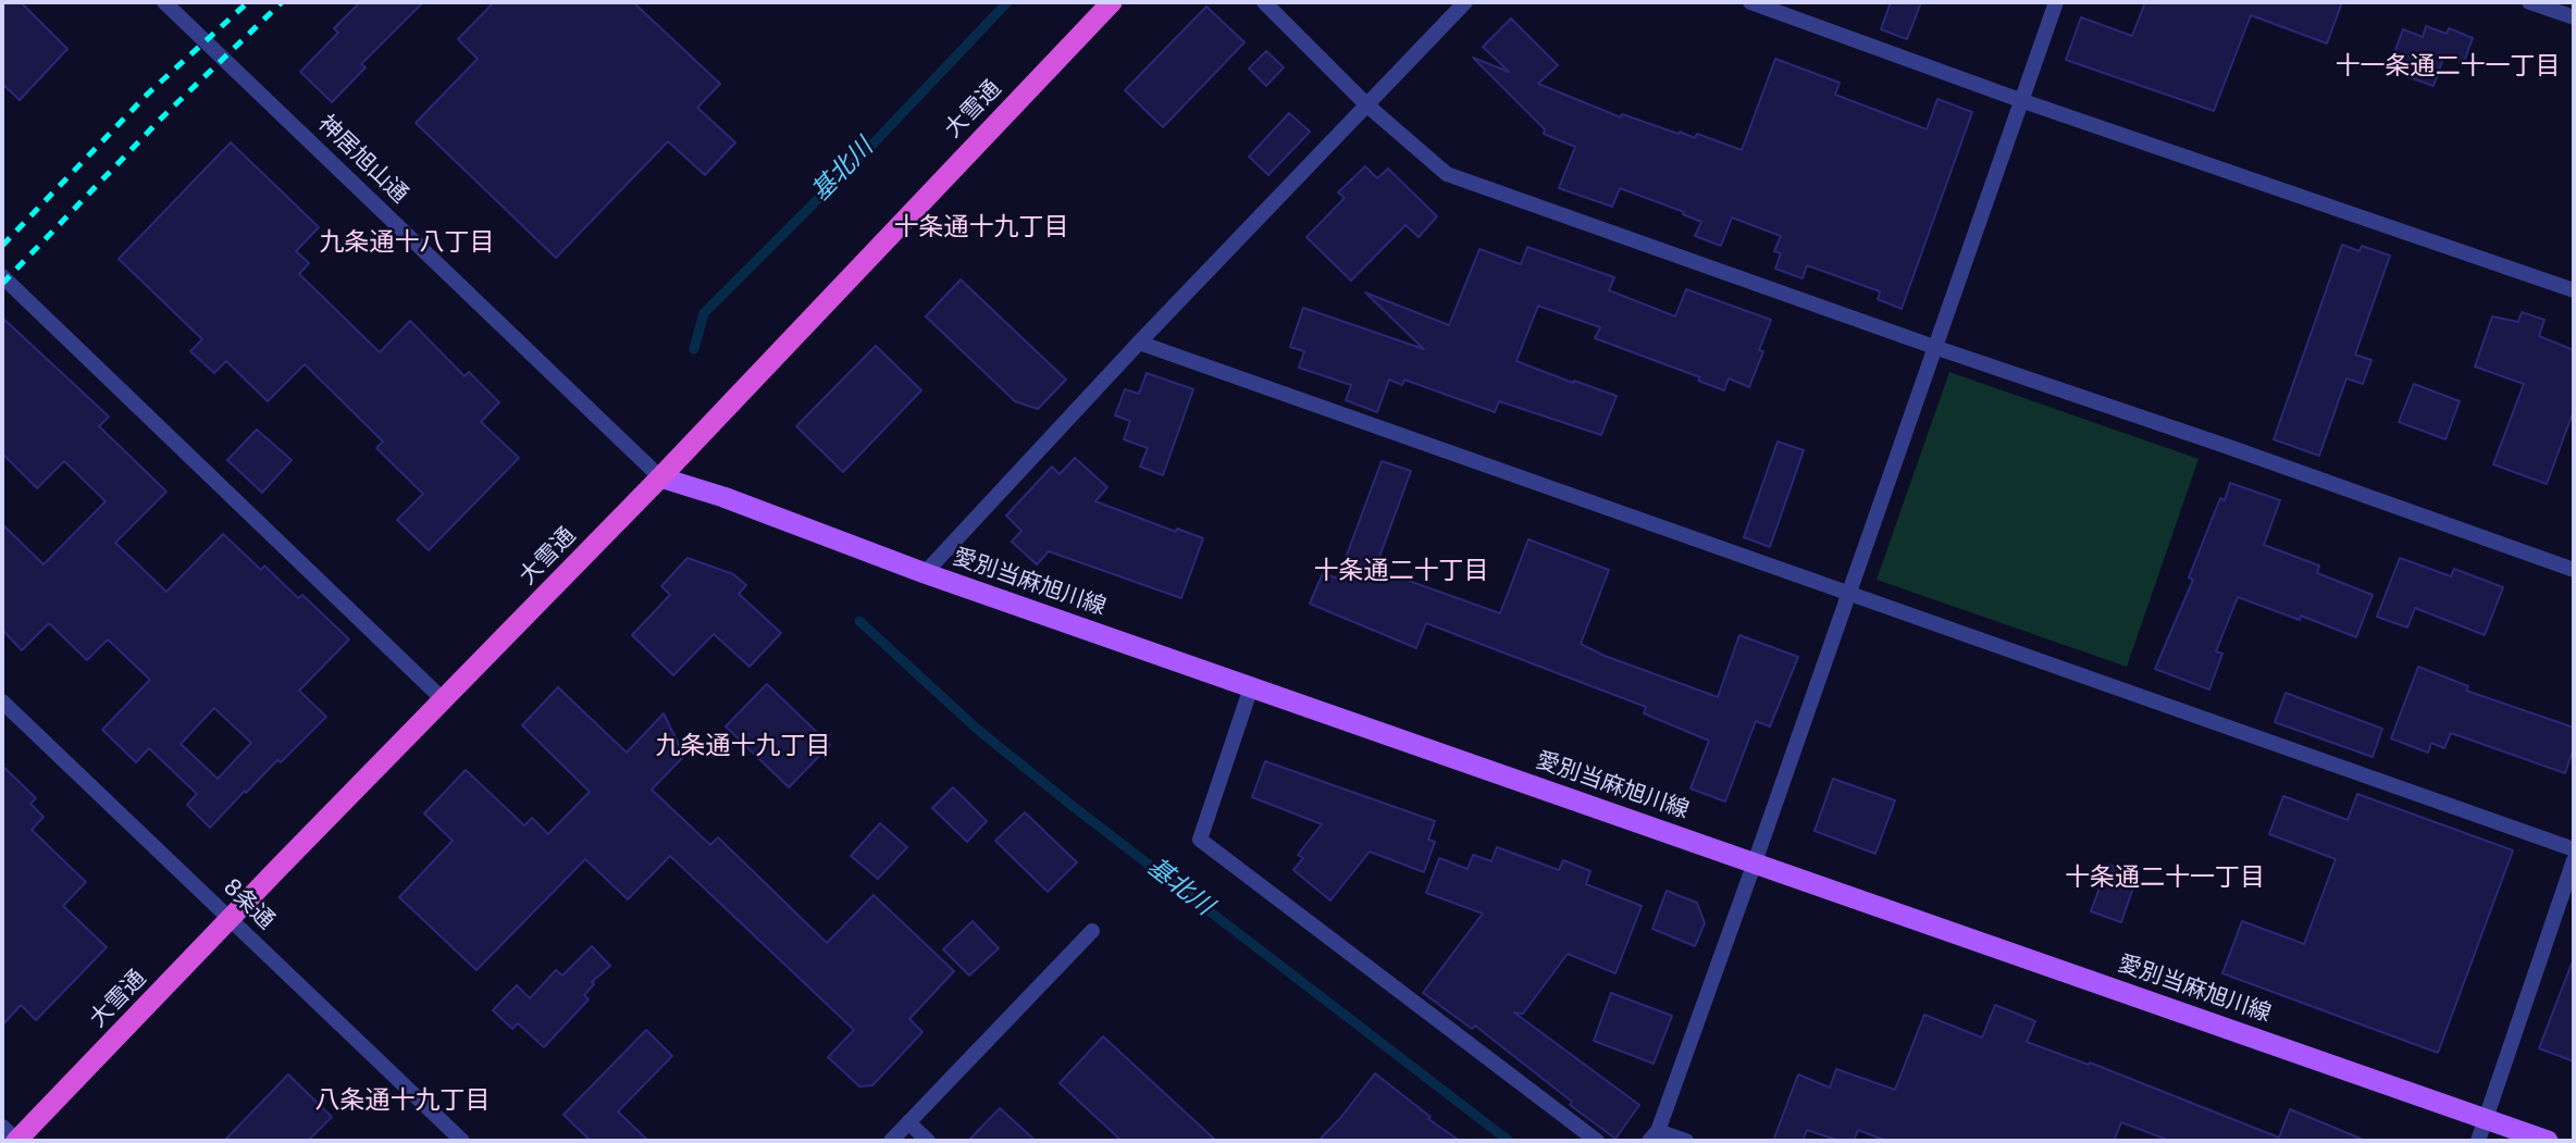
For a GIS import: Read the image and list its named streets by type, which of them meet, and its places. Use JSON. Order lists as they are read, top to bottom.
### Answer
{
  "streets": {
    "highway": ["大雪通"],
    "main road": ["愛別当麻旭川線"],
    "street": ["神居旭山通", "8条通"]
  },
  "crossings": [
    ["大雪通", "神居旭山通"],
    ["大雪通", "愛別当麻旭川線"],
    ["大雪通", "8条通"],
    ["神居旭山通", "愛別当麻旭川線"]
  ],
  "districts": [
    "十一条通二十一丁目",
    "十条通十九丁目",
    "九条通十八丁目",
    "十条通二十丁目",
    "九条通十九丁目",
    "十条通二十一丁目",
    "八条通十九丁目"
  ],
  "water": ["基北川"]
}
